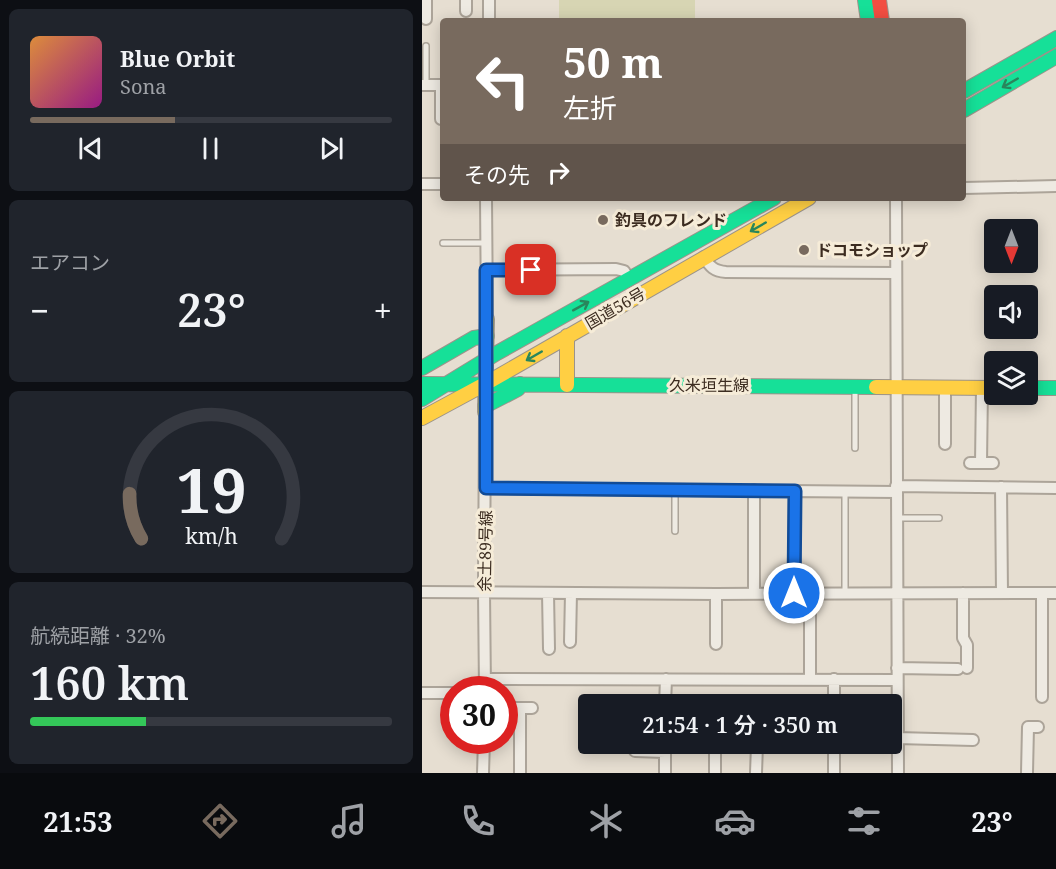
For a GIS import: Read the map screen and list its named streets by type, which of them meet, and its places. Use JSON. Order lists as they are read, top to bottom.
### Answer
{
  "streets": {
    "main road": ["国道56号", "久米垣生線"],
    "street": ["余土89号線"]
  },
  "crossings": [
    ["国道56号", "久米垣生線"]
  ],
  "places": ["釣具のフレンド", "ドコモショップ"],
  "north": "bottom",
  "page": {
    "turn": ["50 m", "左折"],
    "song": ["Blue Orbit", "Sona"],
    "then": "その先",
    "tile": [
      "エアコン",
      ["航続距離 · 32%", "160 km"]
    ],
    "heat": ["−", "23°", "+"],
    "limit": "30",
    "trip": "21:54 · 1 分 · 350 m",
    "tabs": ["21:53", "23°"],
    "gauge": ["19", "km/h"]
  }
}
